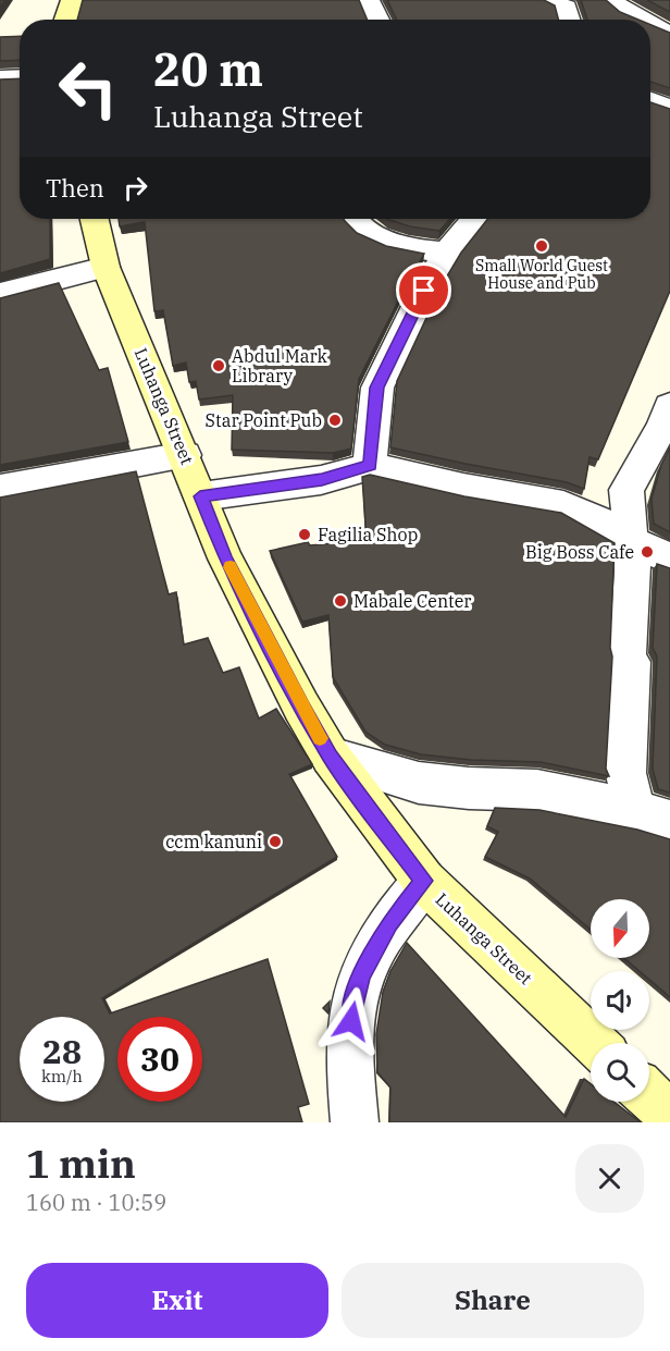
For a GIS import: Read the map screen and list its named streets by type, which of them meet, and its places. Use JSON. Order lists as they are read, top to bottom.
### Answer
{
  "streets": {
    "street": ["Luhanga Street"]
  },
  "places": [
    "Small World Guest House and Pub",
    "Abdul Mark Library",
    "Star Point Pub",
    "Fagilia Shop",
    "Big Boss Cafe",
    "Mabale Center",
    "ccm kanuni"
  ],
  "north": "bottom",
  "page": {
    "turn": ["20 m", "Luhanga Street"],
    "then": "Then",
    "speed": "28 km/h",
    "limit": "30",
    "heading": ["1 min", "160 m · 10:59"],
    "buttons": ["Exit", "Share"]
  }
}
